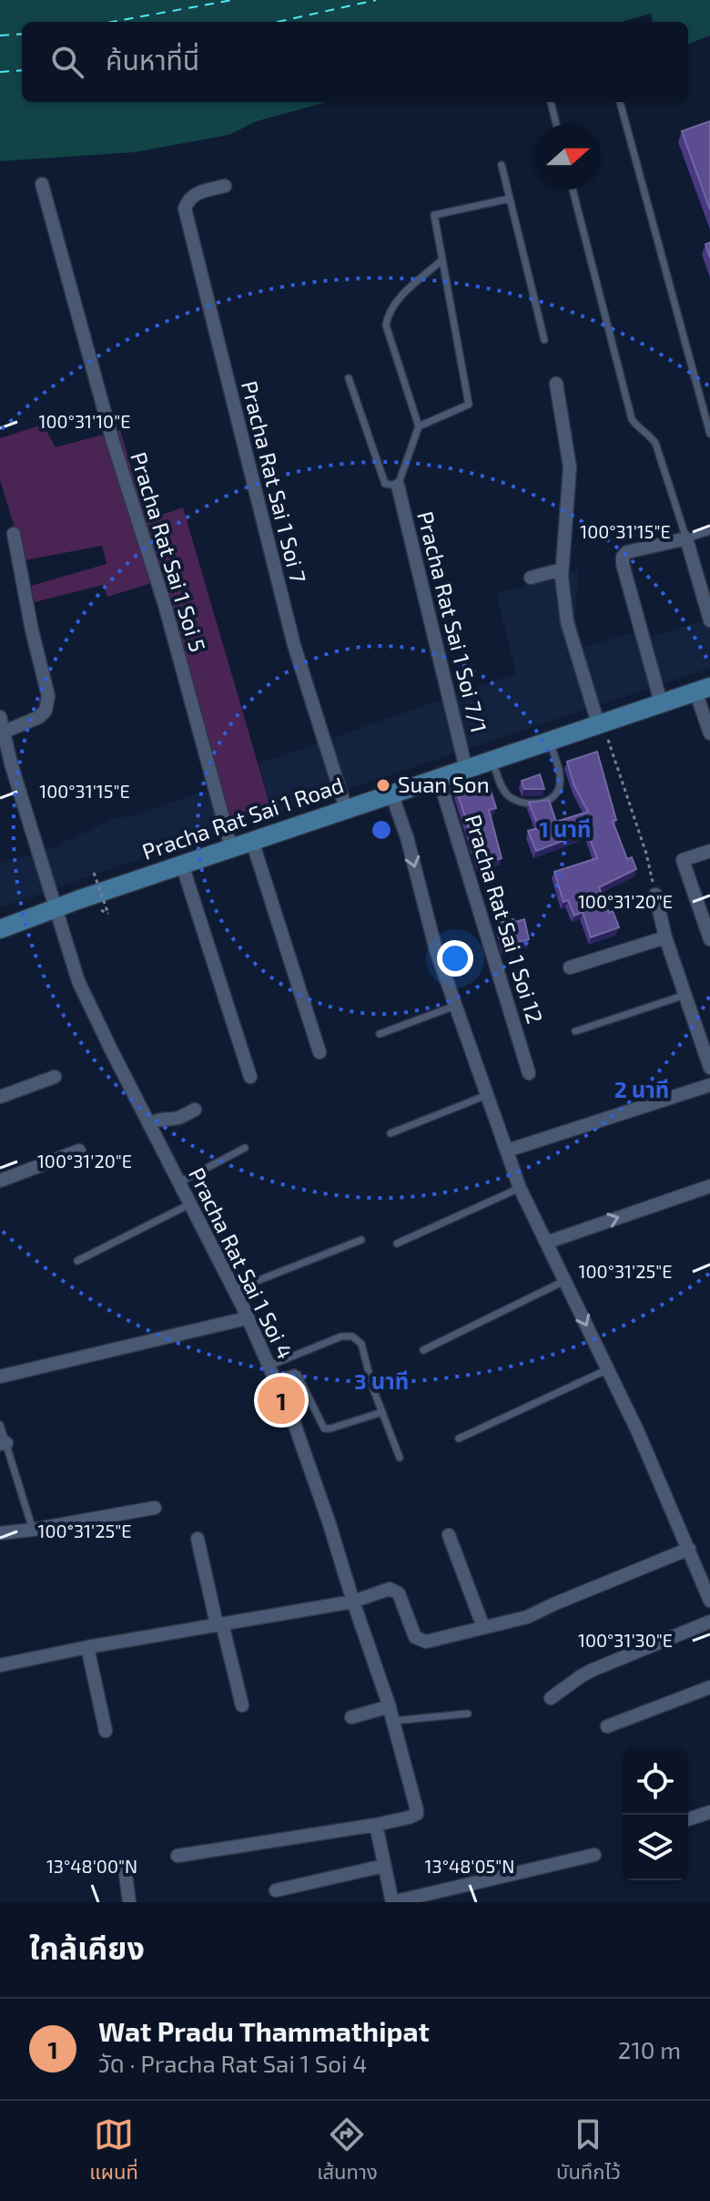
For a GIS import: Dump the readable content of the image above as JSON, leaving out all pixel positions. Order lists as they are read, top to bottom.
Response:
{
  "streets": {
    "main road": ["Pracha Rat Sai 1 Road"],
    "street": [
      "Pracha Rat Sai 1 Soi 7",
      "Pracha Rat Sai 1 Soi 5",
      "Pracha Rat Sai 1 Soi 7/1",
      "Pracha Rat Sai 1 Soi 12",
      "Pracha Rat Sai 1 Soi 4"
    ]
  },
  "crossings": [
    ["Pracha Rat Sai 1 Soi 7", "Pracha Rat Sai 1 Road"],
    ["Pracha Rat Sai 1 Soi 5", "Pracha Rat Sai 1 Road"],
    ["Pracha Rat Sai 1 Soi 7/1", "Pracha Rat Sai 1 Road"],
    ["Pracha Rat Sai 1 Road", "Pracha Rat Sai 1 Soi 12"],
    ["Pracha Rat Sai 1 Road", "Pracha Rat Sai 1 Soi 4"]
  ],
  "places": ["Suan Son"],
  "north": "right",
  "page": {
    "search": "ค้นหาที่นี่",
    "pins": "1",
    "heading": "ใกล้เคียง",
    "list": [
      {
        "mark": "1",
        "name": "Wat Pradu Thammathipat",
        "note": "วัด · Pracha Rat Sai 1 Soi 4",
        "value": "210 m"
      }
    ],
    "nav": ["แผนที่", "เส้นทาง", "บันทึกไว้"]
  },
  "coordinates": [
    "100°31'10\"E",
    "100°31'15\"E",
    "100°31'20\"E",
    "100°31'25\"E",
    "100°31'30\"E",
    "13°48'00\"N",
    "13°48'05\"N"
  ],
  "rings": ["1 นาที", "2 นาที", "3 นาที"]
}
